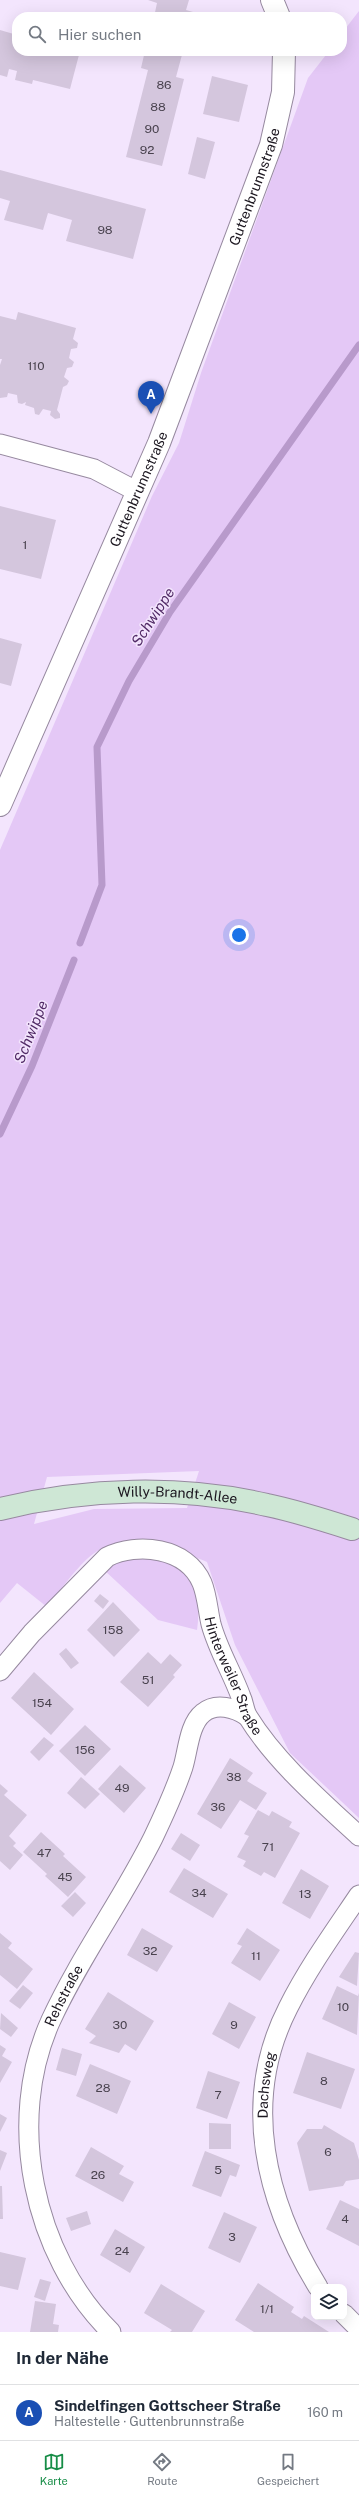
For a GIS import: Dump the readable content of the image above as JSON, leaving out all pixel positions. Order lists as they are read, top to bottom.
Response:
{
  "streets": {
    "main road": ["Willy-Brandt-Allee"],
    "street": [
      "Guttenbrunnstraße",
      "Hinterweiler Straße",
      "Rehstraße",
      "Dachsweg"
    ]
  },
  "crossings": [
    ["Hinterweiler Straße", "Rehstraße"]
  ],
  "water": ["Schwippe"],
  "house_numbers": [
    "86",
    "88",
    "90",
    "92",
    "98",
    "110",
    "1",
    "158",
    "51",
    "154",
    "156",
    "38",
    "49",
    "36",
    "71",
    "47",
    "45",
    "34",
    "13",
    "32",
    "11",
    "10",
    "30",
    "9",
    "8",
    "28",
    "7",
    "6",
    "5",
    "26",
    "4",
    "3",
    "24",
    "1/1"
  ],
  "page": {
    "search": "Hier suchen",
    "pins": "A",
    "heading": "In der Nähe",
    "list": [
      {
        "mark": "A",
        "name": "Sindelfingen Gottscheer Straße",
        "note": "Haltestelle · Guttenbrunnstraße",
        "value": "160 m"
      }
    ],
    "nav": ["Karte", "Route", "Gespeichert"]
  }
}
